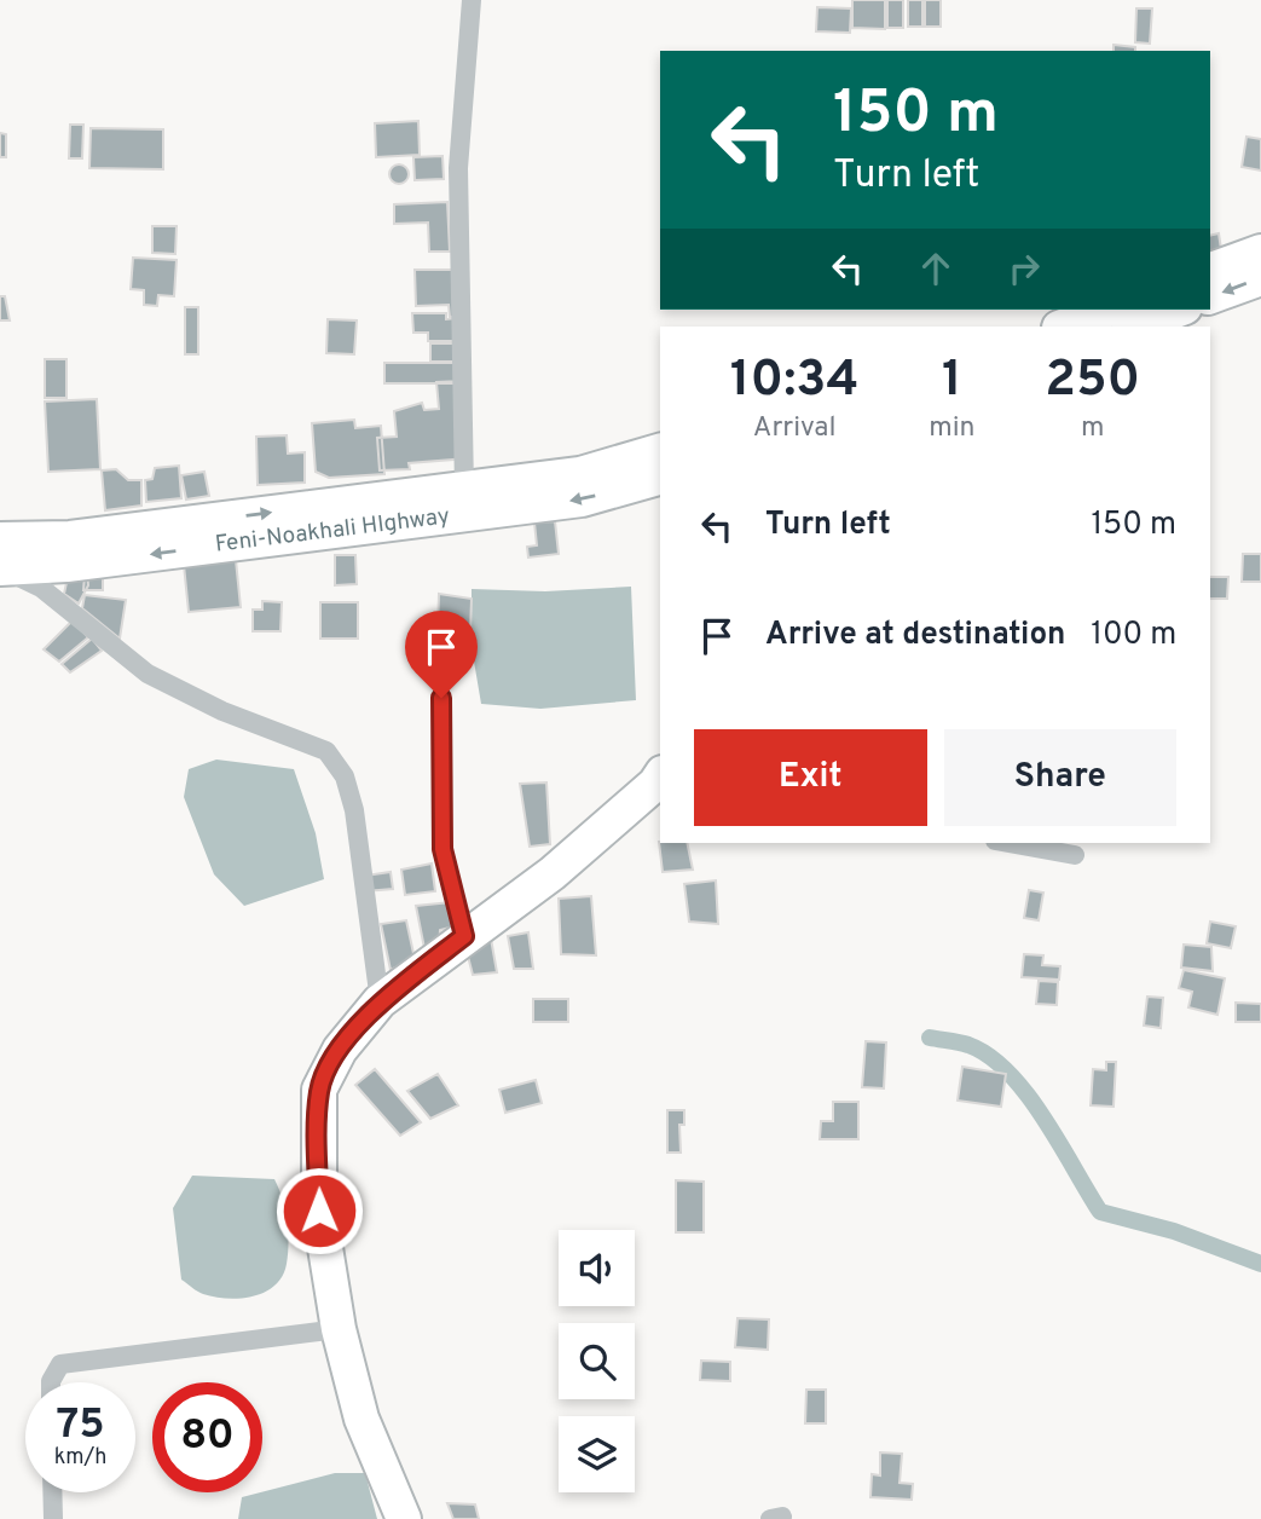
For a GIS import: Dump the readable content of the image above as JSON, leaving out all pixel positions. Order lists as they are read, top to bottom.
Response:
{
  "streets": {
    "highway": ["Feni-Noakhali HIghway"]
  },
  "page": {
    "turn": ["150 m", "Turn left"],
    "eta": [
      "10:34",
      "Arrival",
      "1",
      "min",
      "250",
      "m"
    ],
    "list": [
      {
        "name": "Turn left",
        "value": "150 m"
      },
      {
        "name": "Arrive at destination",
        "value": "100 m"
      }
    ],
    "buttons": ["Exit", "Share"],
    "speed": "75 km/h",
    "limit": "80"
  }
}
